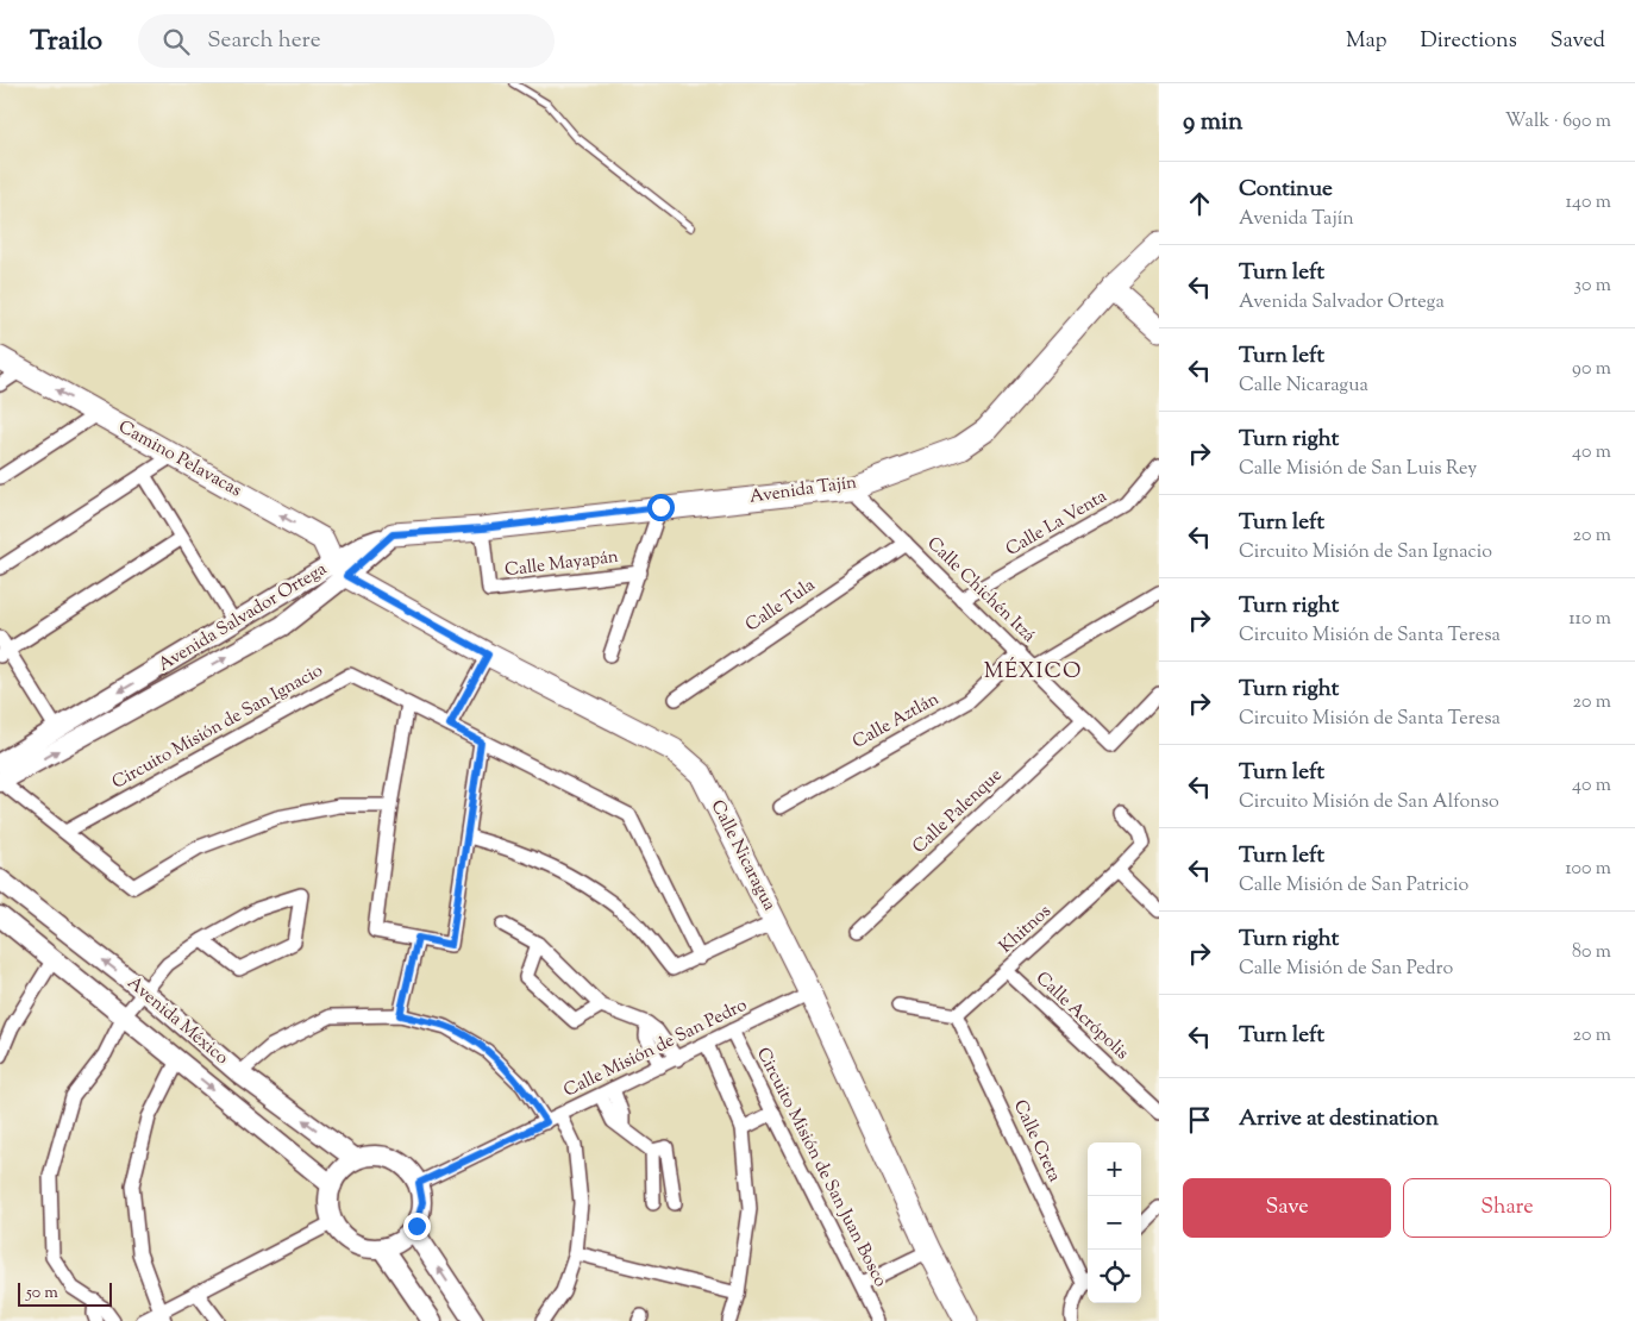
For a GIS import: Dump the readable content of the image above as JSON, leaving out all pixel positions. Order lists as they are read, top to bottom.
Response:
{
  "streets": {
    "main road": ["Camino Pelavacas", "Avenida Tajín", "Calle Nicaragua"],
    "street": [
      "Calle La Venta",
      "Calle Mayapán",
      "Calle Chichén Itzá",
      "Calle Tula",
      "Avenida Salvador Ortega",
      "Calle Aztlán",
      "Circuito Misión de San Ignacio",
      "Calle Palenque",
      "Khitnos",
      "Calle Acrópolis",
      "Avenida México",
      "Calle Misión de San Pedro",
      "Calle Creta",
      "Circuito Misión de San Juan Bosco"
    ]
  },
  "crossings": [
    ["Camino Pelavacas", "Avenida Salvador Ortega"],
    ["Camino Pelavacas", "Calle Nicaragua"],
    ["Avenida Tajín", "Calle Mayapán"],
    ["Avenida Tajín", "Calle Chichén Itzá"],
    ["Avenida Tajín", "Avenida Salvador Ortega"],
    ["Calle La Venta", "Calle Chichén Itzá"],
    ["Calle Chichén Itzá", "Calle Tula"],
    ["Calle Chichén Itzá", "Calle Aztlán"],
    ["Calle Chichén Itzá", "Calle Palenque"],
    ["Avenida Salvador Ortega", "Calle Nicaragua"],
    ["Calle Nicaragua", "Calle Misión de San Pedro"],
    ["Khitnos", "Calle Acrópolis"],
    ["Khitnos", "Calle Creta"],
    ["Avenida México", "Calle Misión de San Pedro"],
    ["Calle Misión de San Pedro", "Circuito Misión de San Juan Bosco"]
  ],
  "one_way": ["Camino Pelavacas"],
  "districts": ["MÉXICO"],
  "scale_bar": "50 m",
  "page": {
    "header": "Trailo",
    "search": "Search here",
    "nav": ["Map", "Directions", "Saved"],
    "heading": ["9 min", "Walk · 690 m"],
    "list": [
      ["Continue", "Avenida Tajín", "140 m"],
      ["Turn left", "Avenida Salvador Ortega", "30 m"],
      ["Turn left", "Calle Nicaragua", "90 m"],
      ["Turn right", "Calle Misión de San Luis Rey", "40 m"],
      ["Turn left", "Circuito Misión de San Ignacio", "20 m"],
      ["Turn right", "Circuito Misión de Santa Teresa", "110 m"],
      ["Turn right", "Circuito Misión de Santa Teresa", "20 m"],
      ["Turn left", "Circuito Misión de San Alfonso", "40 m"],
      ["Turn left", "Calle Misión de San Patricio", "100 m"],
      ["Turn right", "Calle Misión de San Pedro", "80 m"],
      ["Turn left", "20 m"],
      "Arrive at destination"
    ],
    "map_buttons": ["+", "−"],
    "buttons": ["Save", "Share"],
    "scale": "50 m"
  }
}
